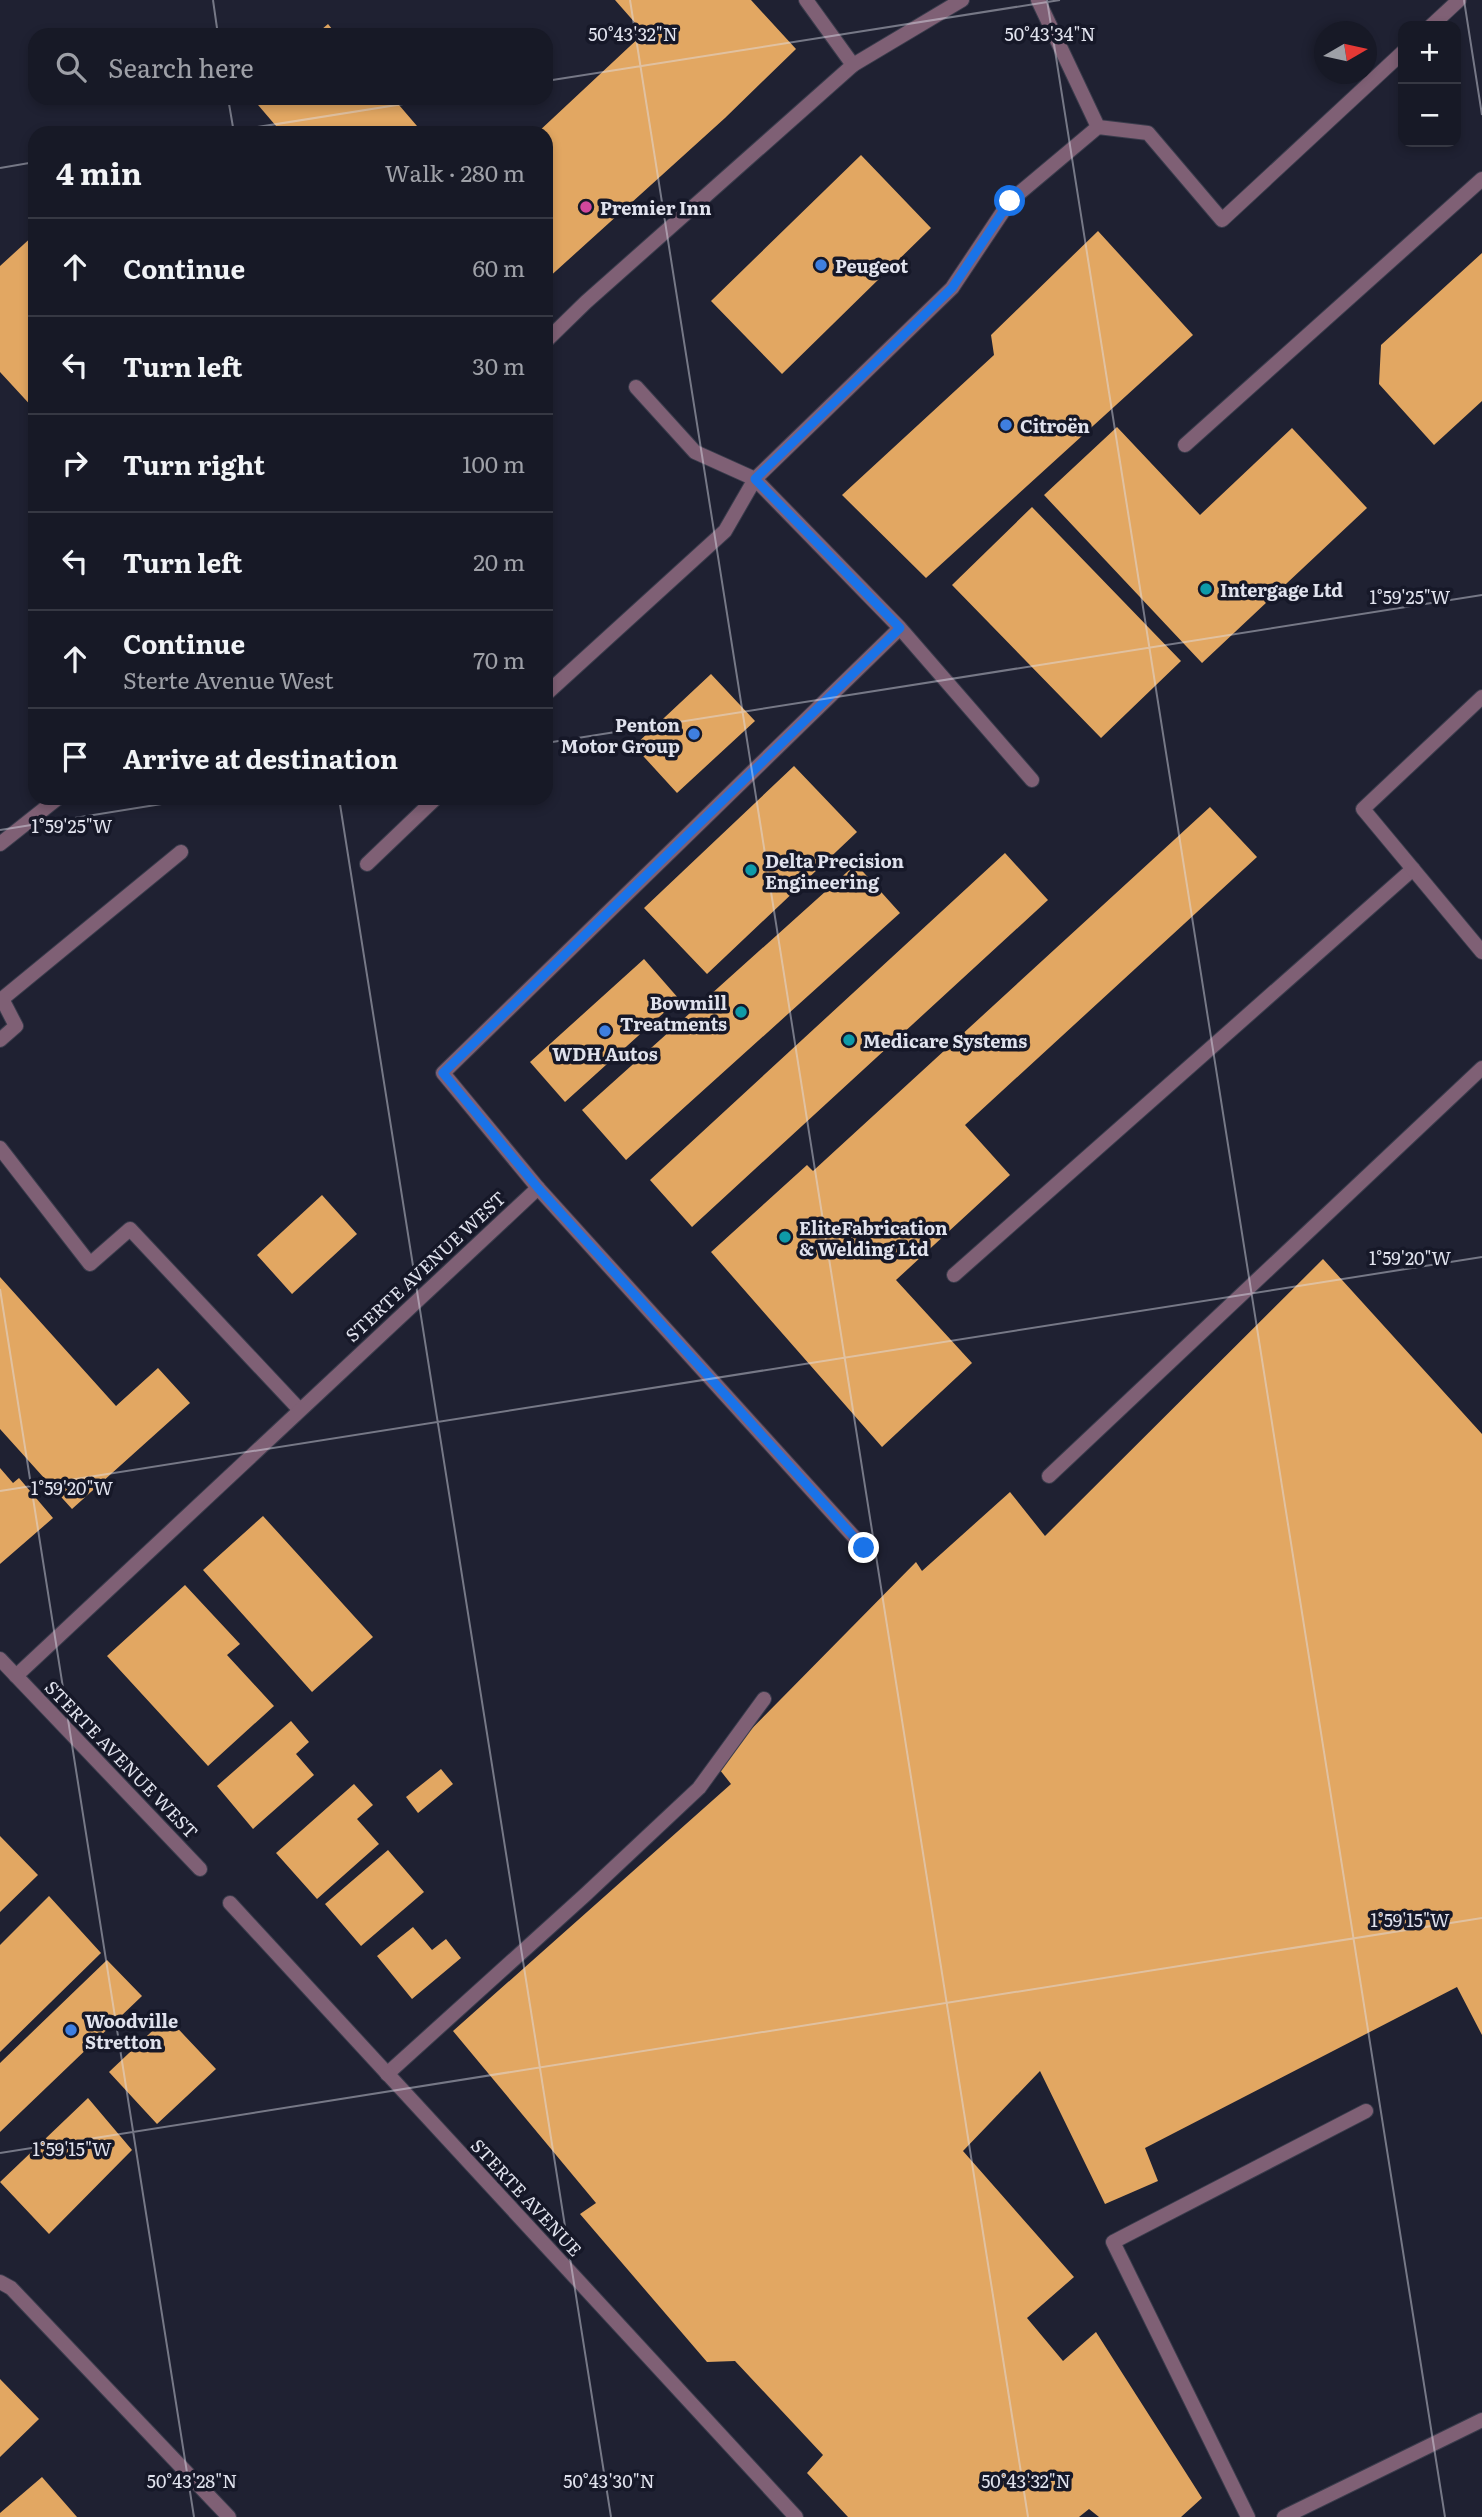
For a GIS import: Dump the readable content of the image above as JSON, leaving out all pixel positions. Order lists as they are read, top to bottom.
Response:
{
  "streets": {
    "street": ["STERTE AVENUE WEST", "STERTE AVENUE"]
  },
  "places": [
    "Premier Inn",
    "Peugeot",
    "Citroën",
    "Intergage Ltd",
    "Penton Motor Group",
    "Delta Precision Engineering",
    "Bowmill Treatments",
    "WDH Autos",
    "Medicare Systems",
    "EliteFabrication & Welding Ltd",
    "Woodville Stretton"
  ],
  "north": "right",
  "page": {
    "map_buttons": ["+", "−"],
    "search": "Search here",
    "heading": ["4 min", "Walk · 280 m"],
    "list": [
      ["Continue", "60 m"],
      ["Turn left", "30 m"],
      ["Turn right", "100 m"],
      ["Turn left", "20 m"],
      ["Continue", "Sterte Avenue West", "70 m"],
      "Arrive at destination"
    ]
  },
  "coordinates": [
    "50°43'32\"N",
    "50°43'34\"N",
    "1°59'25\"W",
    "1°59'20\"W",
    "1°59'15\"W",
    "50°43'28\"N",
    "50°43'30\"N"
  ]
}
